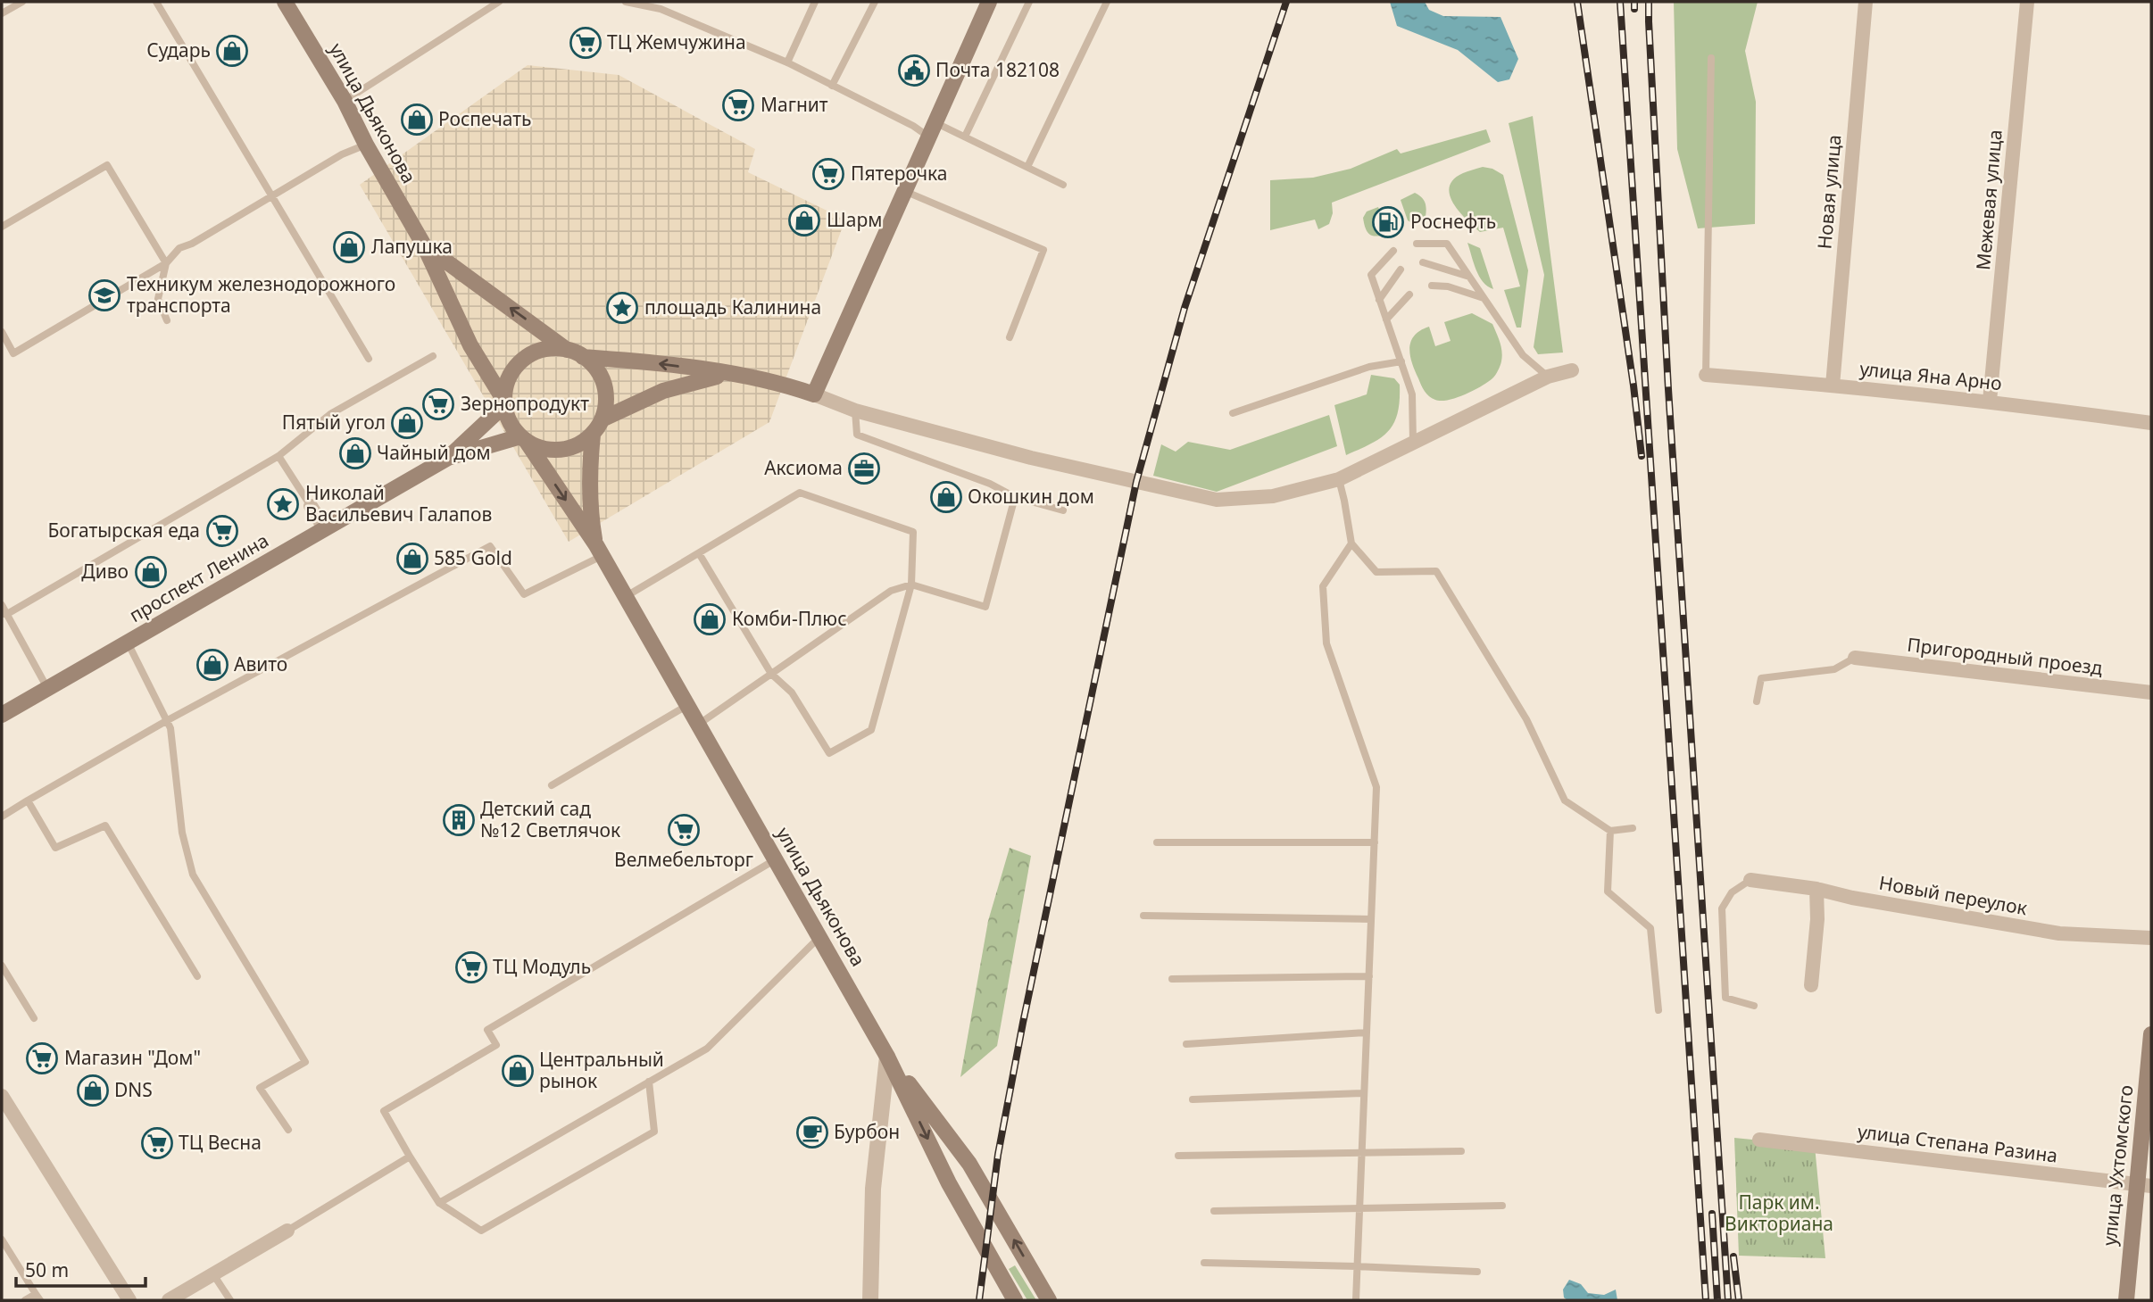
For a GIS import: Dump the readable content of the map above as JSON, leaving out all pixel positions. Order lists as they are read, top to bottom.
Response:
{
  "streets": {
    "main road": ["улица Дьяконова", "проспект Ленина", "улица Ухтомского"],
    "street": [
      "Новая улица",
      "Межевая улица",
      "улица Яна Арно",
      "Пригородный проезд",
      "Новый переулок",
      "улица Степана Разина"
    ]
  },
  "crossings": [
    ["улица Дьяконова", "проспект Ленина"],
    ["Новая улица", "улица Яна Арно"],
    ["Межевая улица", "улица Яна Арно"],
    ["улица Степана Разина", "улица Ухтомского"]
  ],
  "parks": ["Парк им. Викториана"],
  "places": {
    "supermarket": [
      "ТЦ Жемчужина",
      "Магнит",
      "Пятерочка",
      "Зернопродукт",
      "Богатырская еда",
      "Велмебельторг",
      "ТЦ Модуль",
      "Магазин \"Дом\"",
      "ТЦ Весна"
    ],
    "shop": [
      "Сударь",
      "Роспечать",
      "Шарм",
      "Лапушка",
      "Пятый угол",
      "Чайный дом",
      "Окошкин дом",
      "585 Gold",
      "Диво",
      "Комби-Плюс",
      "Авито",
      "Центральный рынок",
      "DNS"
    ],
    "public building": ["Почта 182108"],
    "fuel station": ["Роснефть"],
    "school or university": ["Техникум железнодорожного транспорта"],
    "place": ["площадь Калинина", "Николай Васильевич Галапов"],
    "office": ["Аксиома"],
    "building": ["Детский сад №12 Светлячок"],
    "cafe": ["Бурбон"]
  },
  "scale_bar": "50 m"
}
